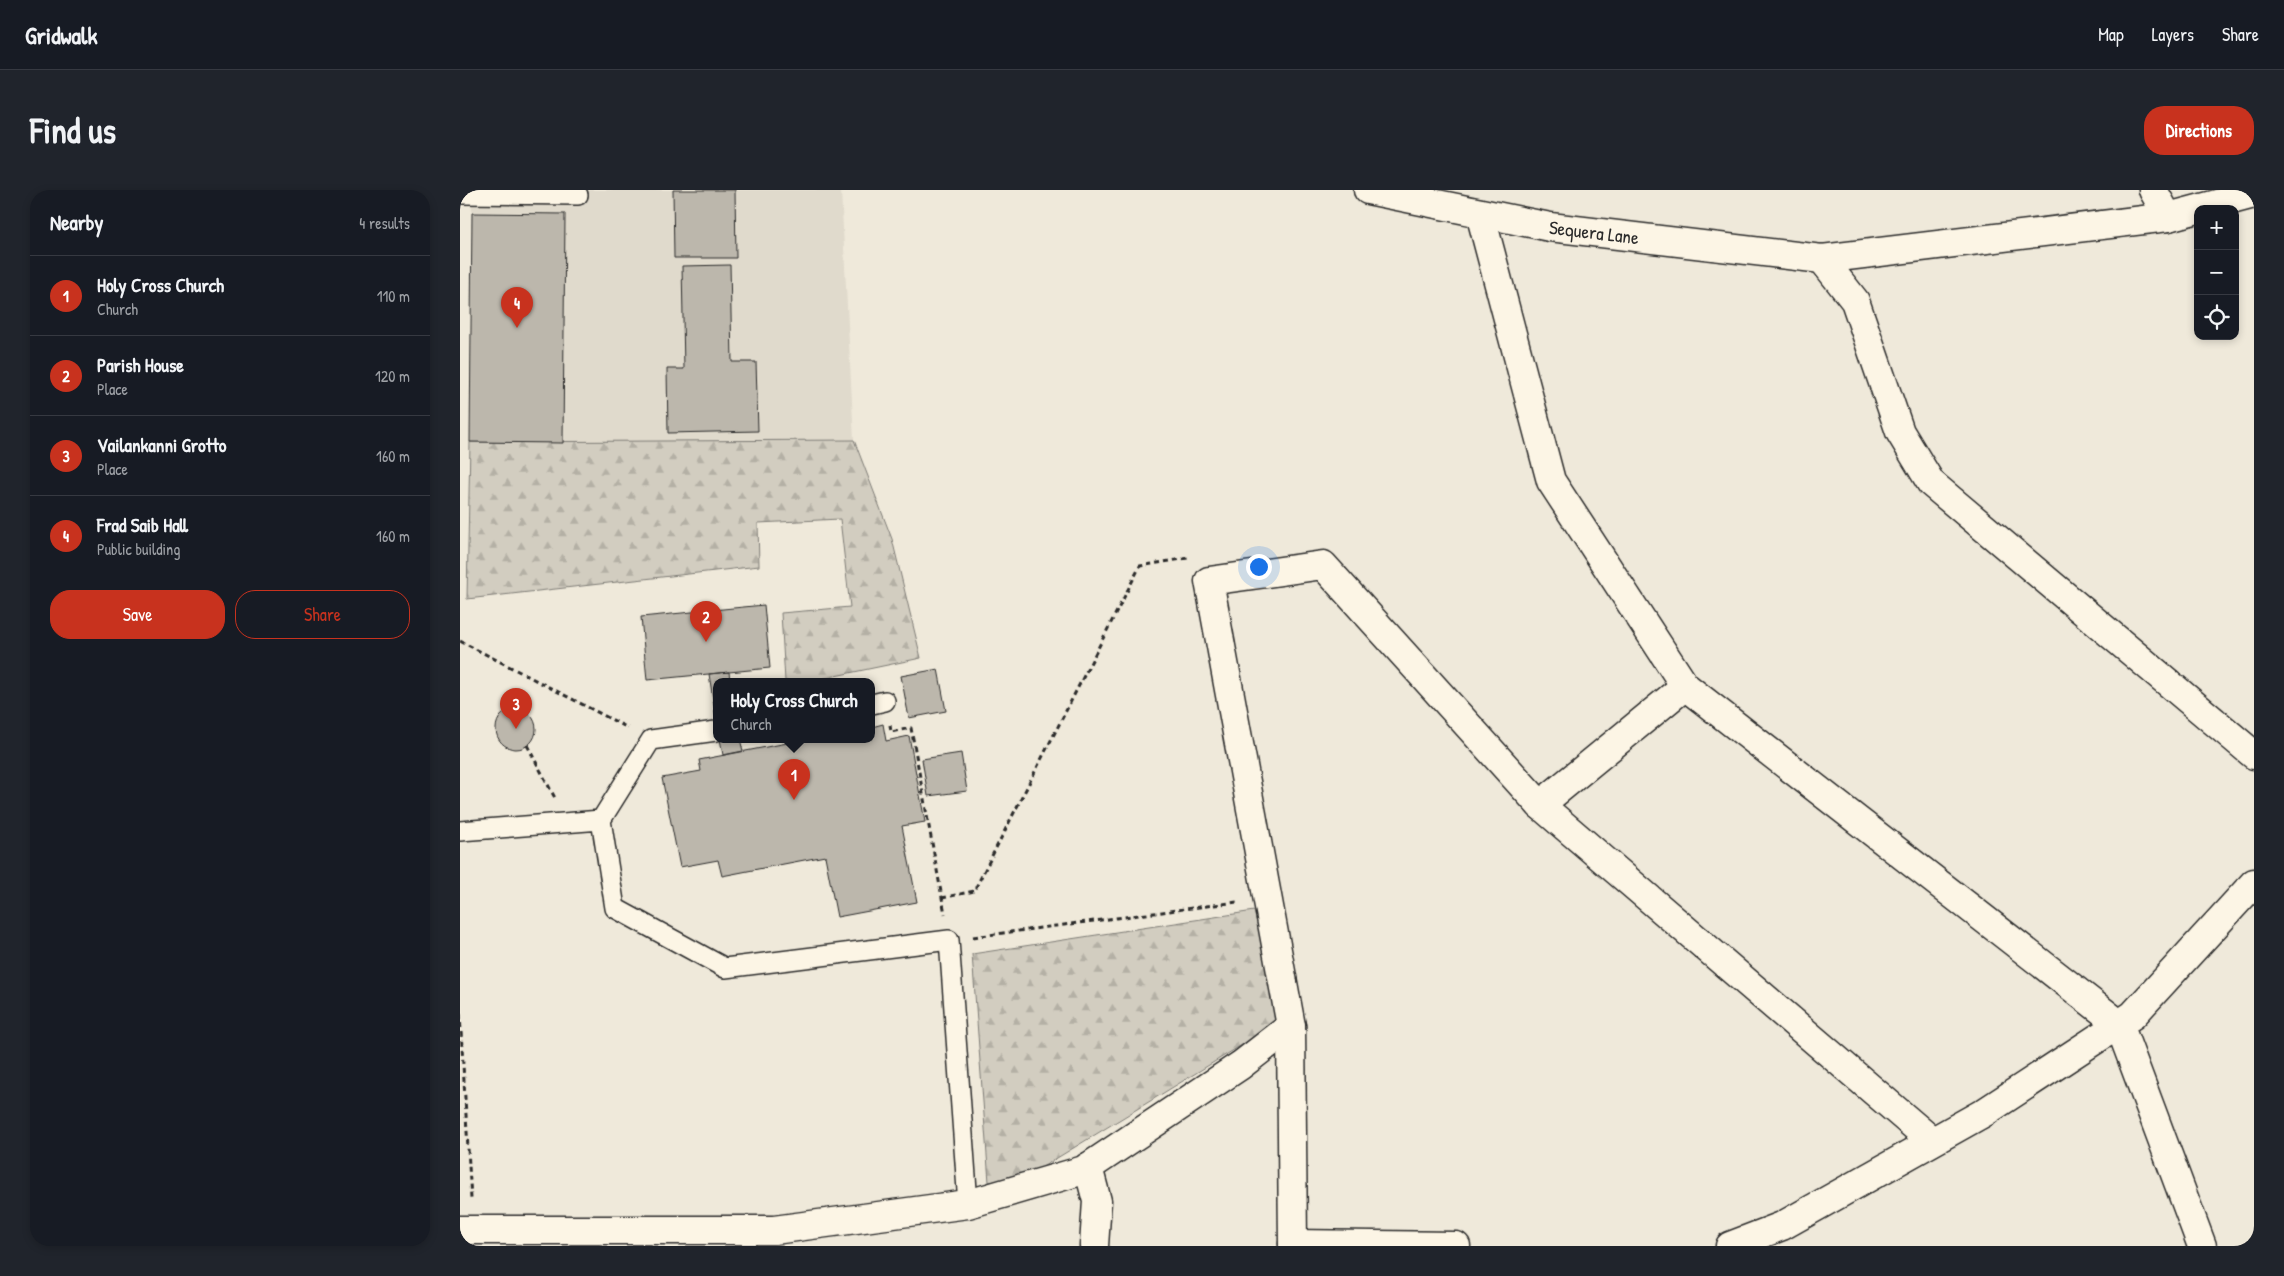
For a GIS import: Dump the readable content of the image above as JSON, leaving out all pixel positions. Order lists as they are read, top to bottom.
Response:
{
  "streets": {
    "street": ["Sequera Lane"]
  },
  "page": {
    "header": "Gridwalk",
    "nav": ["Map", "Layers", "Share"],
    "buttons": [
      "Directions",
      ["Save", "Share"]
    ],
    "title": "Find us",
    "heading": ["Nearby", "4 results"],
    "map_buttons": ["+", "−"],
    "list": [
      {
        "mark": "1",
        "name": "Holy Cross Church",
        "note": "Church",
        "value": "110 m"
      },
      {
        "mark": "2",
        "name": "Parish House",
        "note": "Place",
        "value": "120 m"
      },
      {
        "mark": "3",
        "name": "Vailankanni Grotto",
        "note": "Place",
        "value": "160 m"
      },
      {
        "mark": "4",
        "name": "Frad Saib Hall",
        "note": "Public building",
        "value": "160 m"
      }
    ],
    "pins": [
      "4",
      "2",
      "3",
      "1"
    ],
    "popup": ["Holy Cross Church", "Church"]
  }
}
